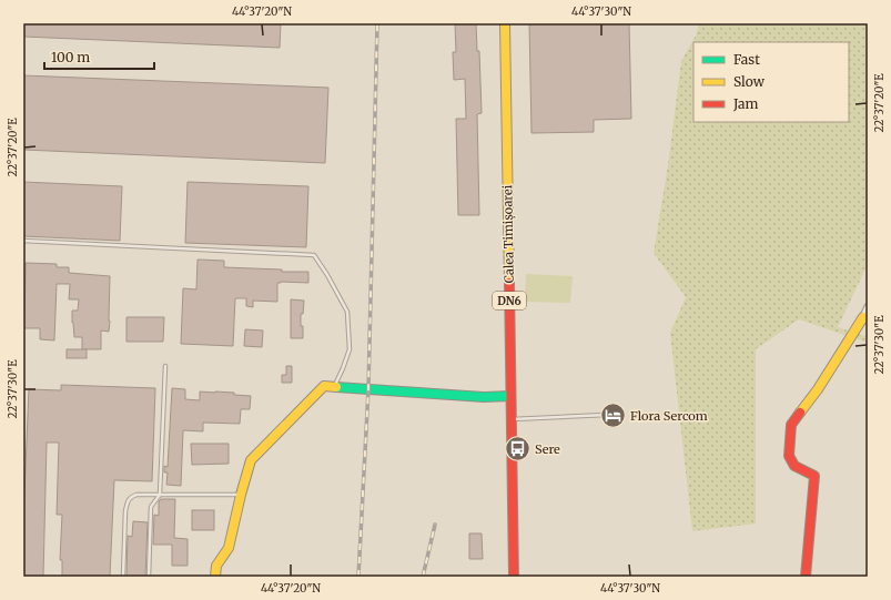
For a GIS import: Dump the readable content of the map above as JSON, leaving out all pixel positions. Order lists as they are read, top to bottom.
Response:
{
  "streets": {
    "street": ["Calea Timișoarei", "DN6"]
  },
  "places": {
    "hotel": ["Flora Sercom"],
    "bus stop": ["Sere"]
  },
  "legend": ["Fast", "Slow", "Jam"],
  "scale_bar": "100 m",
  "coordinates": [
    "44°37'20\"N",
    "44°37'30\"N",
    "22°37'20\"E",
    "22°37'30\"E"
  ]
}
